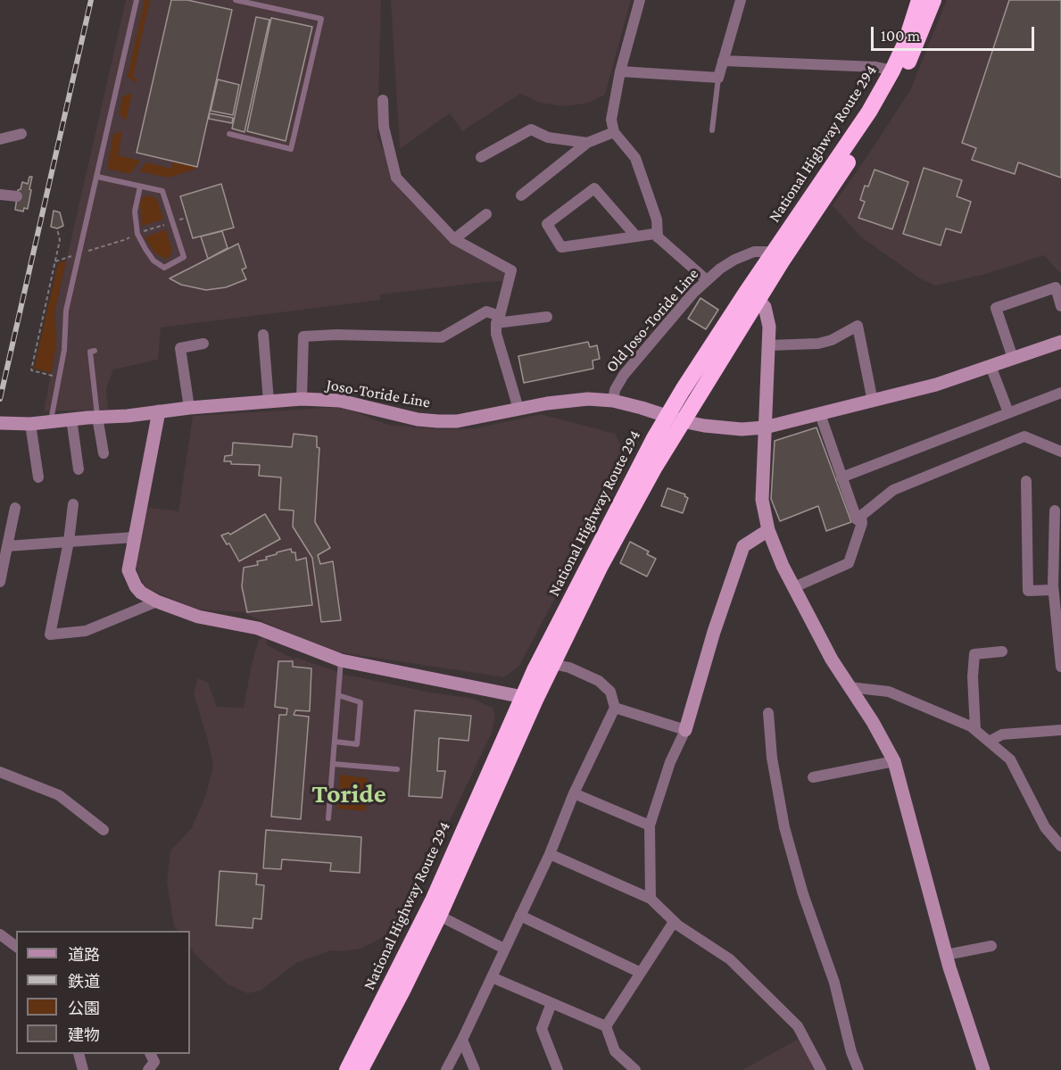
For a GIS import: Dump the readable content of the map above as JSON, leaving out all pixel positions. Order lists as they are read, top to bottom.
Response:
{
  "streets": {
    "highway": ["National Highway Route 294"],
    "street": ["Old Joso-Toride Line", "Joso-Toride Line"]
  },
  "crossings": [
    ["National Highway Route 294", "Old Joso-Toride Line"],
    ["National Highway Route 294", "Joso-Toride Line"],
    ["Old Joso-Toride Line", "Joso-Toride Line"]
  ],
  "districts": ["Toride"],
  "legend": [
    "道路",
    "鉄道",
    "公園",
    "建物"
  ],
  "scale_bar": "100 m"
}
